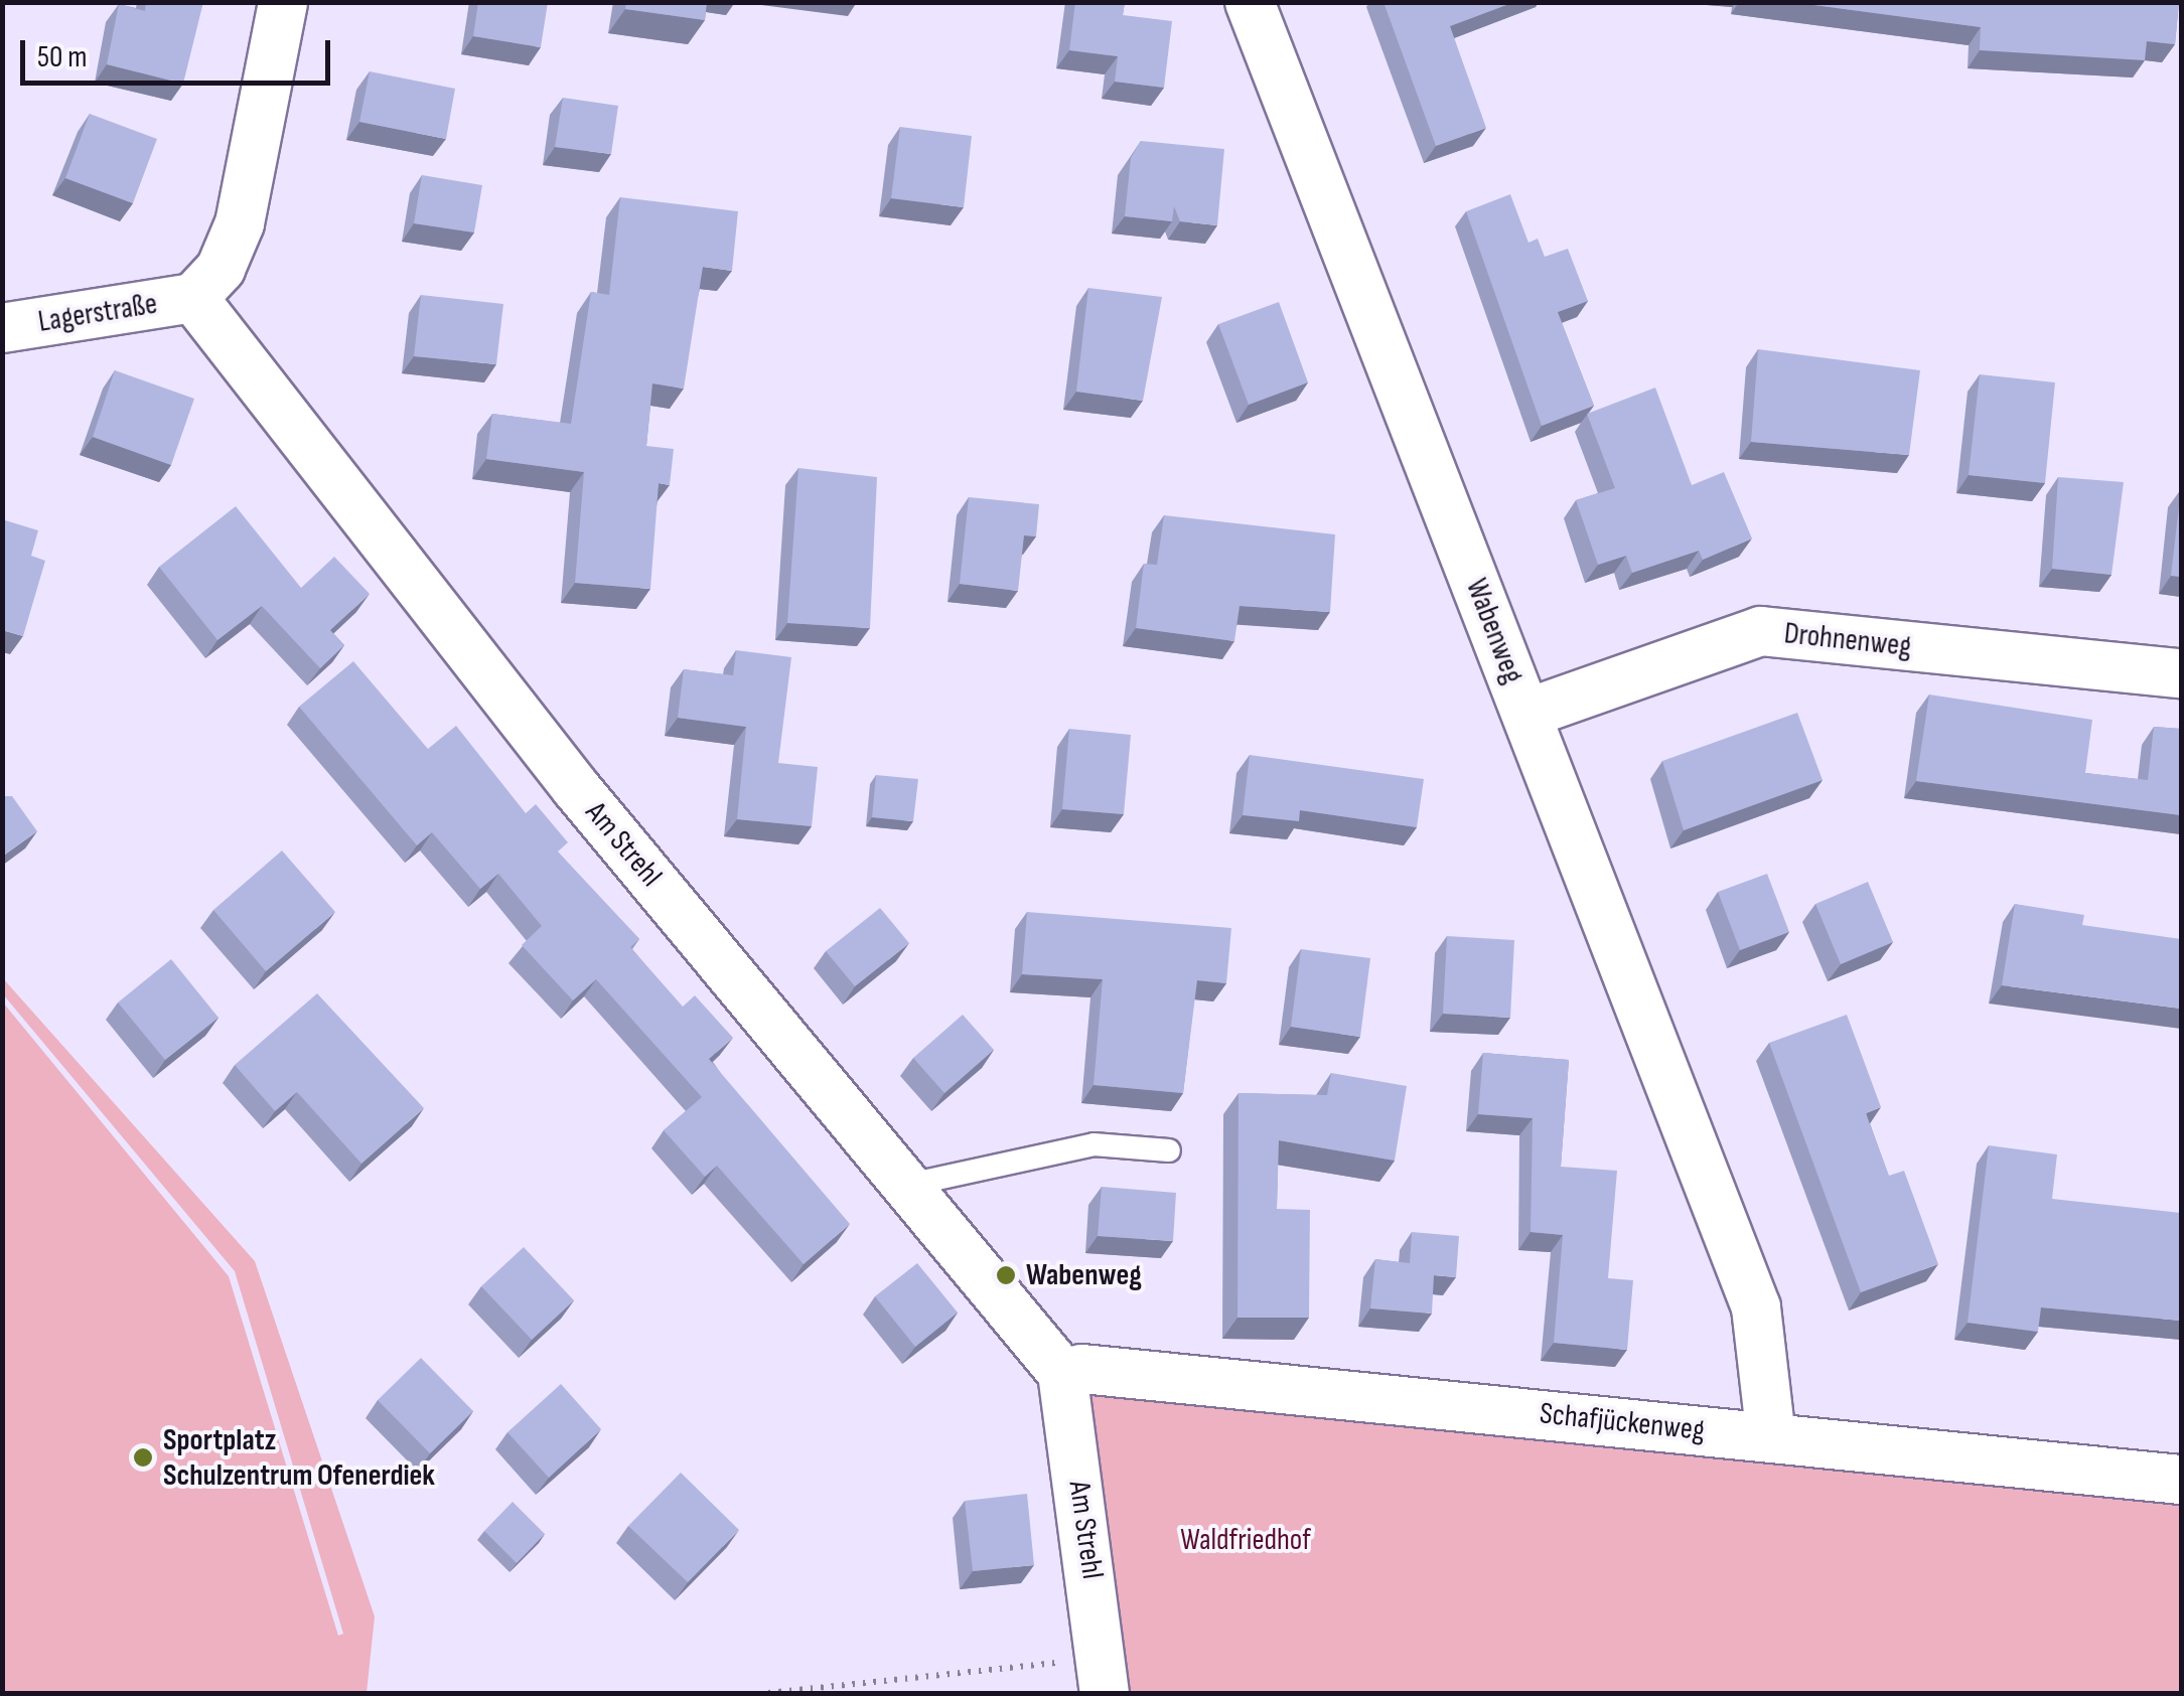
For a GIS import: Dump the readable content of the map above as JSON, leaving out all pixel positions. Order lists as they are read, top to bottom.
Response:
{
  "streets": {
    "street": [
      "Lagerstraße",
      "Wabenweg",
      "Drohnenweg",
      "Am Strehl",
      "Schafjückenweg"
    ]
  },
  "crossings": [
    ["Lagerstraße", "Am Strehl"],
    ["Wabenweg", "Drohnenweg"],
    ["Wabenweg", "Schafjückenweg"],
    ["Am Strehl", "Schafjückenweg"]
  ],
  "parks": ["Waldfriedhof"],
  "places": ["Wabenweg", "Sportplatz Schulzentrum Ofenerdiek"],
  "scale_bar": "50 m"
}
